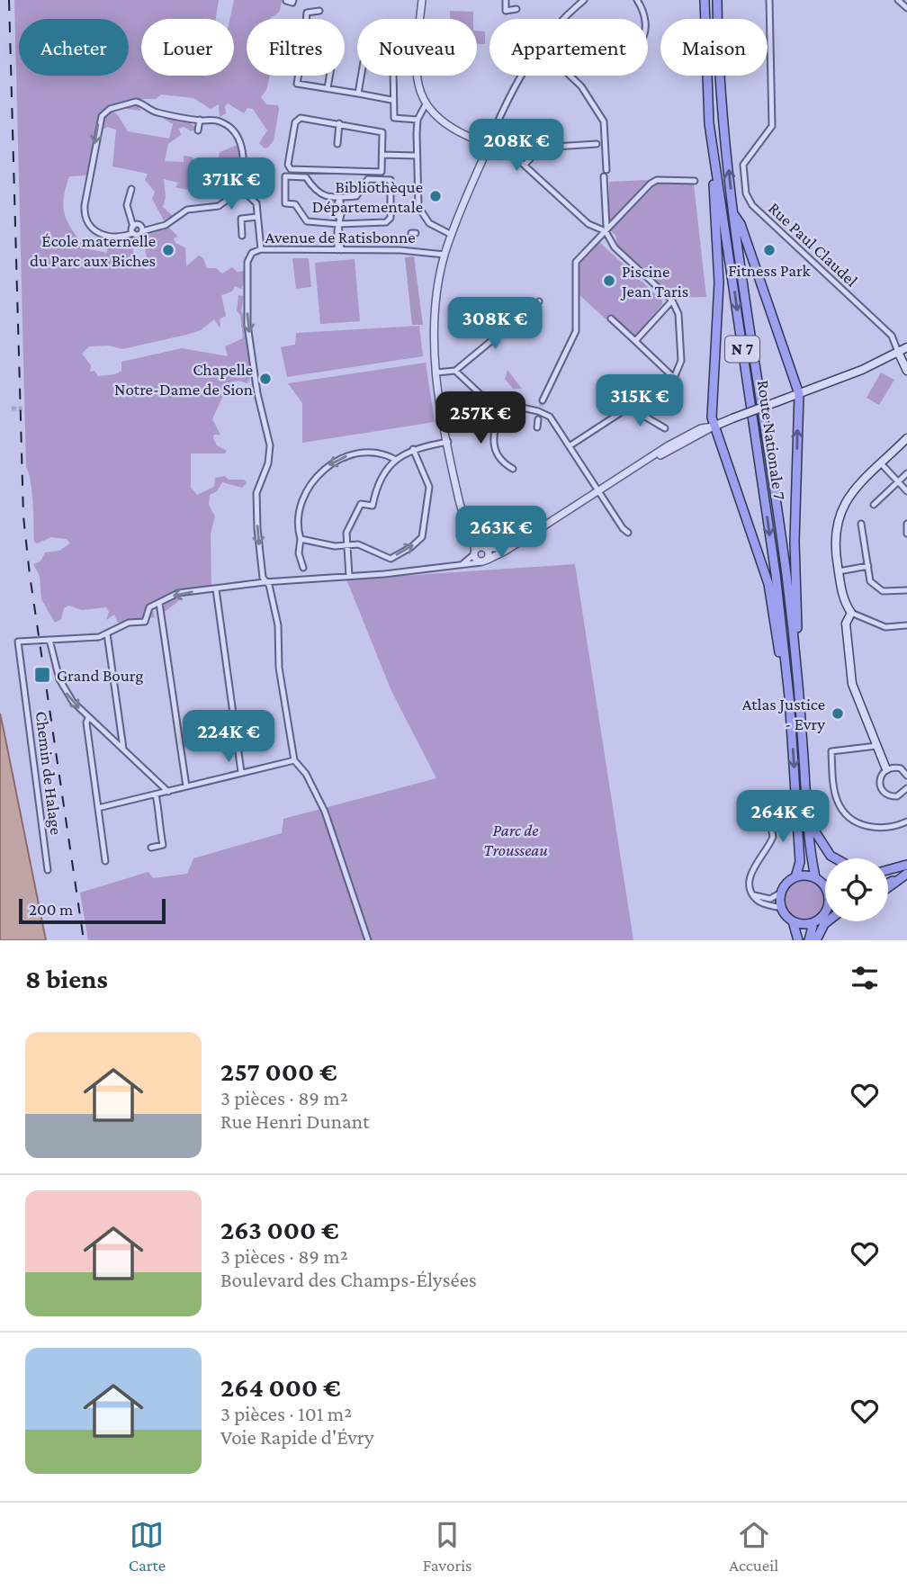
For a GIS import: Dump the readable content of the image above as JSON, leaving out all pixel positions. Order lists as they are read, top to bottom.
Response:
{
  "streets": {
    "main road": ["N 7", "Route Nationale 7"],
    "street": ["Avenue de Ratisbonne", "Rue Paul Claudel", "Chemin de Halage"]
  },
  "crossings": [
    ["N 7", "Route Nationale 7"]
  ],
  "one_way": ["Avenue de Ratisbonne"],
  "parks": ["Parc de Trousseau"],
  "places": {
    "other": [
      "Bibliothèque Départementale",
      "École maternelle du Parc aux Biches",
      "Fitness Park",
      "Piscine Jean Taris",
      "Chapelle Notre-Dame de Sion",
      "Atlas Justice - Evry"
    ],
    "transit": ["Grand Bourg"]
  },
  "scale_bar": "200 m",
  "page": {
    "chip": [
      "Acheter",
      "Louer",
      "Filtres",
      "Nouveau",
      "Appartement",
      "Maison"
    ],
    "price": [
      "208K €",
      "371K €",
      "308K €",
      "315K €",
      "257K €",
      "263K €",
      "224K €",
      "264K €"
    ],
    "scale": "200 m",
    "heading": "8 biens",
    "list": [
      {
        "name": "257 000 €",
        "note": "3 pièces · 89 m² · Rue Henri Dunant"
      },
      {
        "name": "263 000 €",
        "note": "3 pièces · 89 m² · Boulevard des Champs-Élysées"
      },
      {
        "name": "264 000 €",
        "note": "3 pièces · 101 m² · Voie Rapide d'Évry"
      }
    ],
    "tabs": ["Carte", "Favoris", "Accueil"]
  }
}
